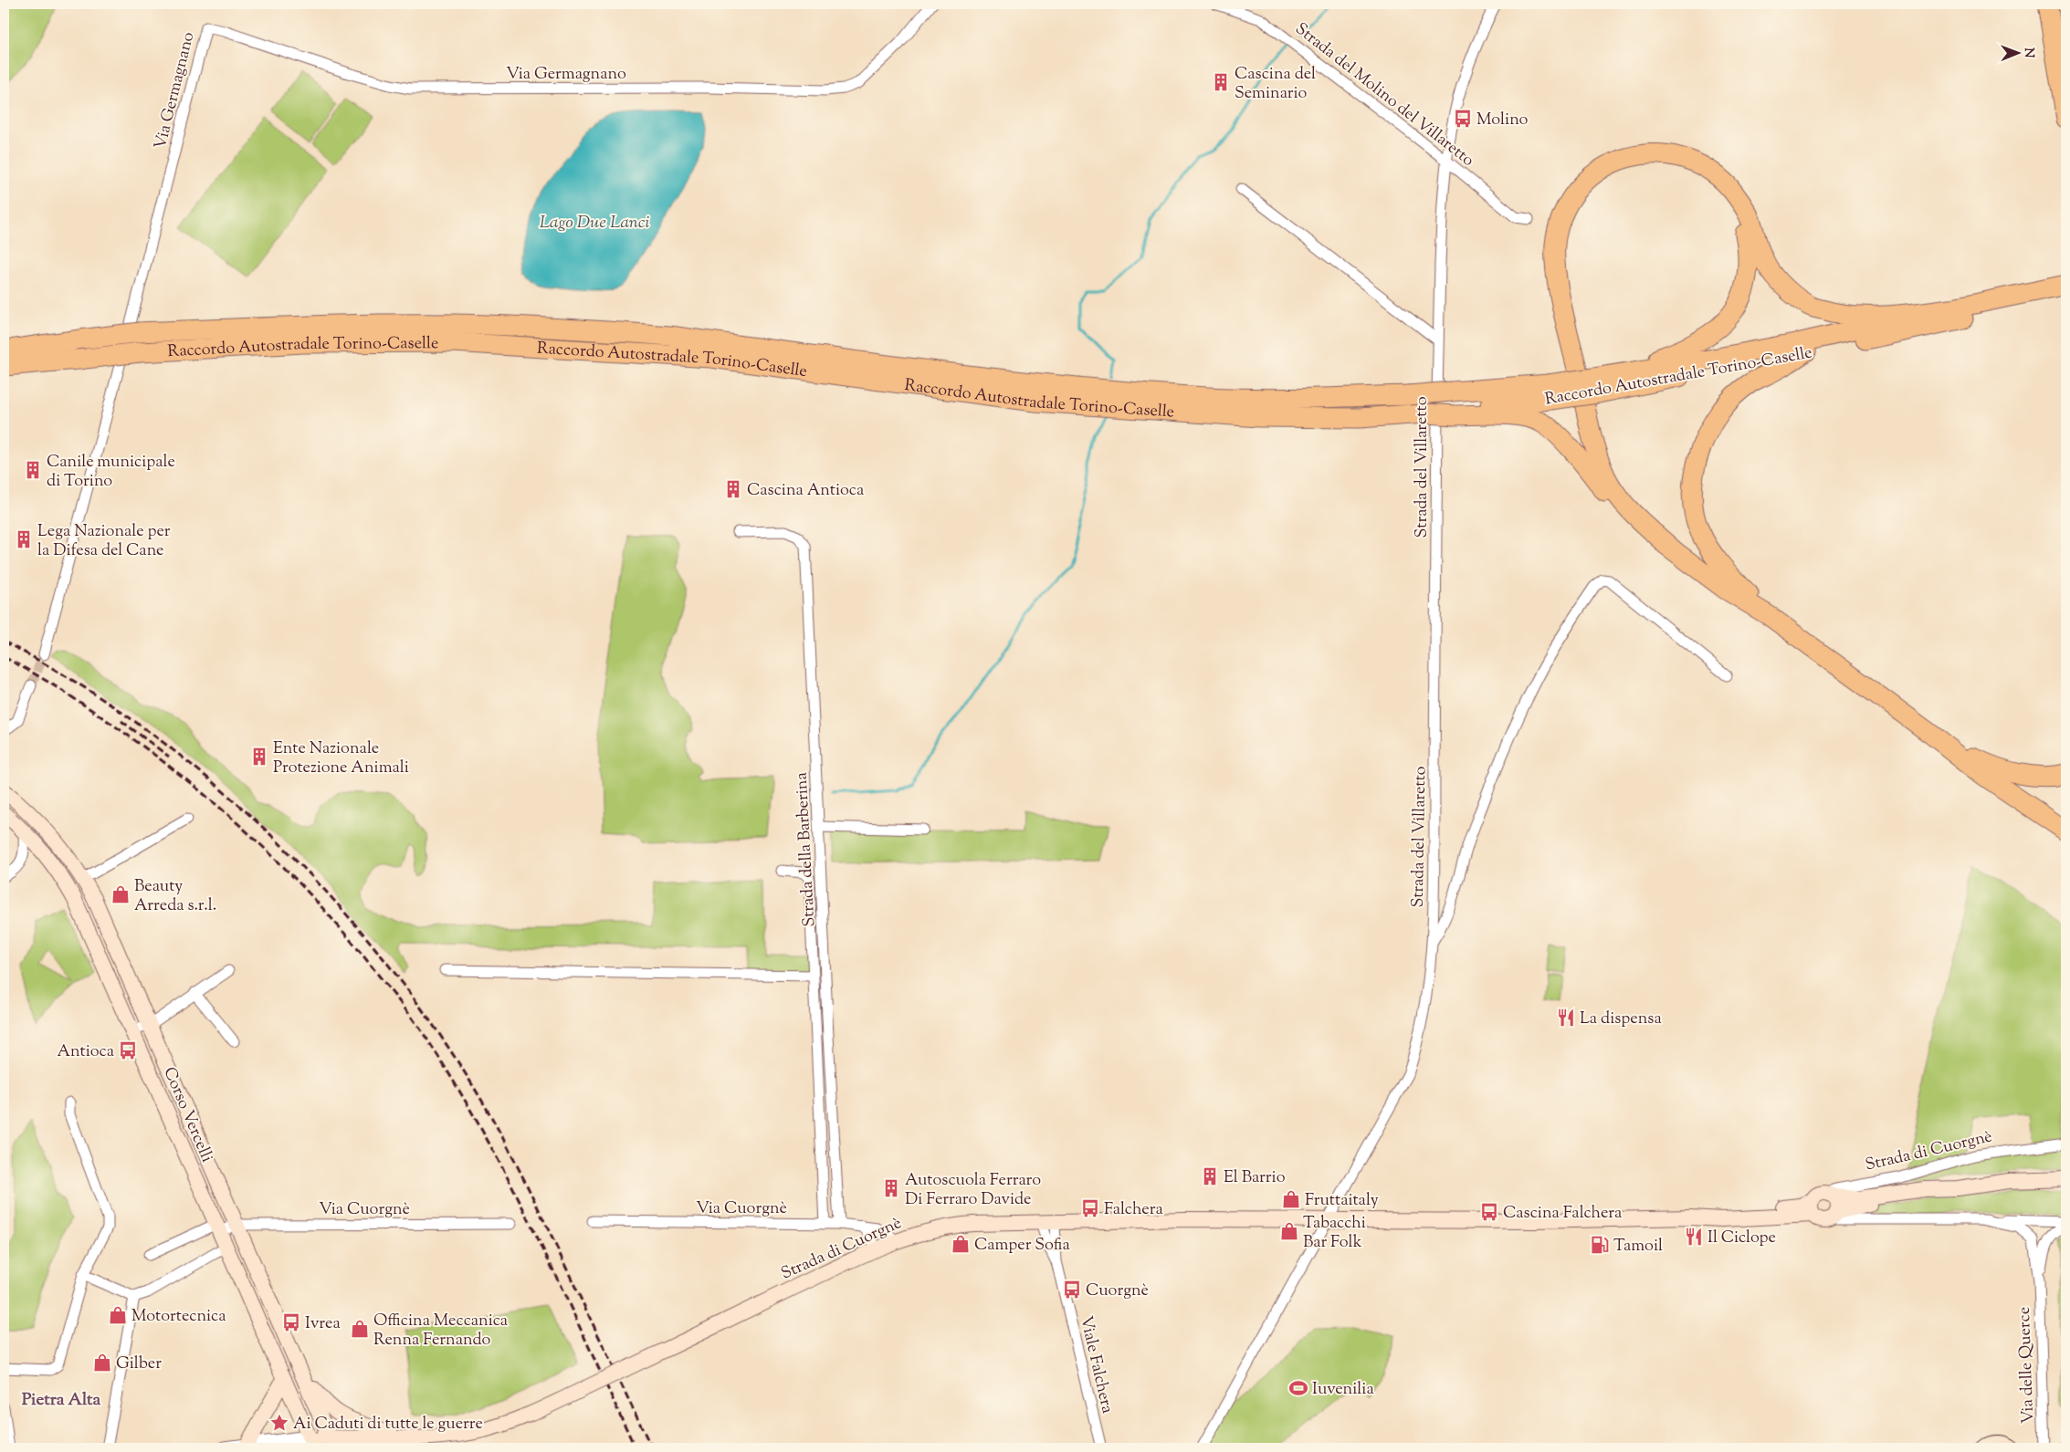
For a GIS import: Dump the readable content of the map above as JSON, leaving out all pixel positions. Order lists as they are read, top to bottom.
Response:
{
  "streets": {
    "highway": ["Raccordo Autostradale Torino-Caselle"],
    "main road": ["Corso Vercelli", "Strada di Cuorgnè"],
    "street": [
      "Via Germagnano",
      "Strada del Molino del Villaretto",
      "Strada del Villaretto",
      "Strada della Barberina",
      "Via Cuorgnè",
      "Viale Falchera",
      "Via delle Querce"
    ]
  },
  "crossings": [
    ["Strada del Molino del Villaretto", "Strada del Villaretto"],
    ["Strada del Villaretto", "Strada di Cuorgnè"],
    ["Strada della Barberina", "Via Cuorgnè"],
    ["Corso Vercelli", "Strada di Cuorgnè"],
    ["Corso Vercelli", "Via Cuorgnè"],
    ["Strada di Cuorgnè", "Via Cuorgnè"],
    ["Strada di Cuorgnè", "Viale Falchera"]
  ],
  "districts": ["Pietra Alta"],
  "water": ["Lago Due Lanci"],
  "places": {
    "building": [
      "Cascina del Seminario",
      "Canile municipale di Torino",
      "Cascina Antioca",
      "Lega Nazionale per la Difesa del Cane",
      "Ente Nazionale Protezione Animali",
      "El Barrio",
      "Autoscuola Ferraro Di Ferraro Davide"
    ],
    "bus stop": [
      "Molino",
      "Antioca",
      "Falchera",
      "Cascina Falchera",
      "Cuorgnè",
      "Ivrea"
    ],
    "shop": [
      "Beauty Arreda s.r.l.",
      "Fruttaitaly",
      "Tabacchi Bar Folk",
      "Camper Sofia",
      "Motortecnica",
      "Officina Meccanica Renna Fernando",
      "Gilber"
    ],
    "restaurant": ["La dispensa", "Il Ciclope"],
    "fuel station": ["Tamoil"],
    "sports": ["Iuvenilia"],
    "place": ["Ai Caduti di tutte le guerre"]
  },
  "north": "right"
}
